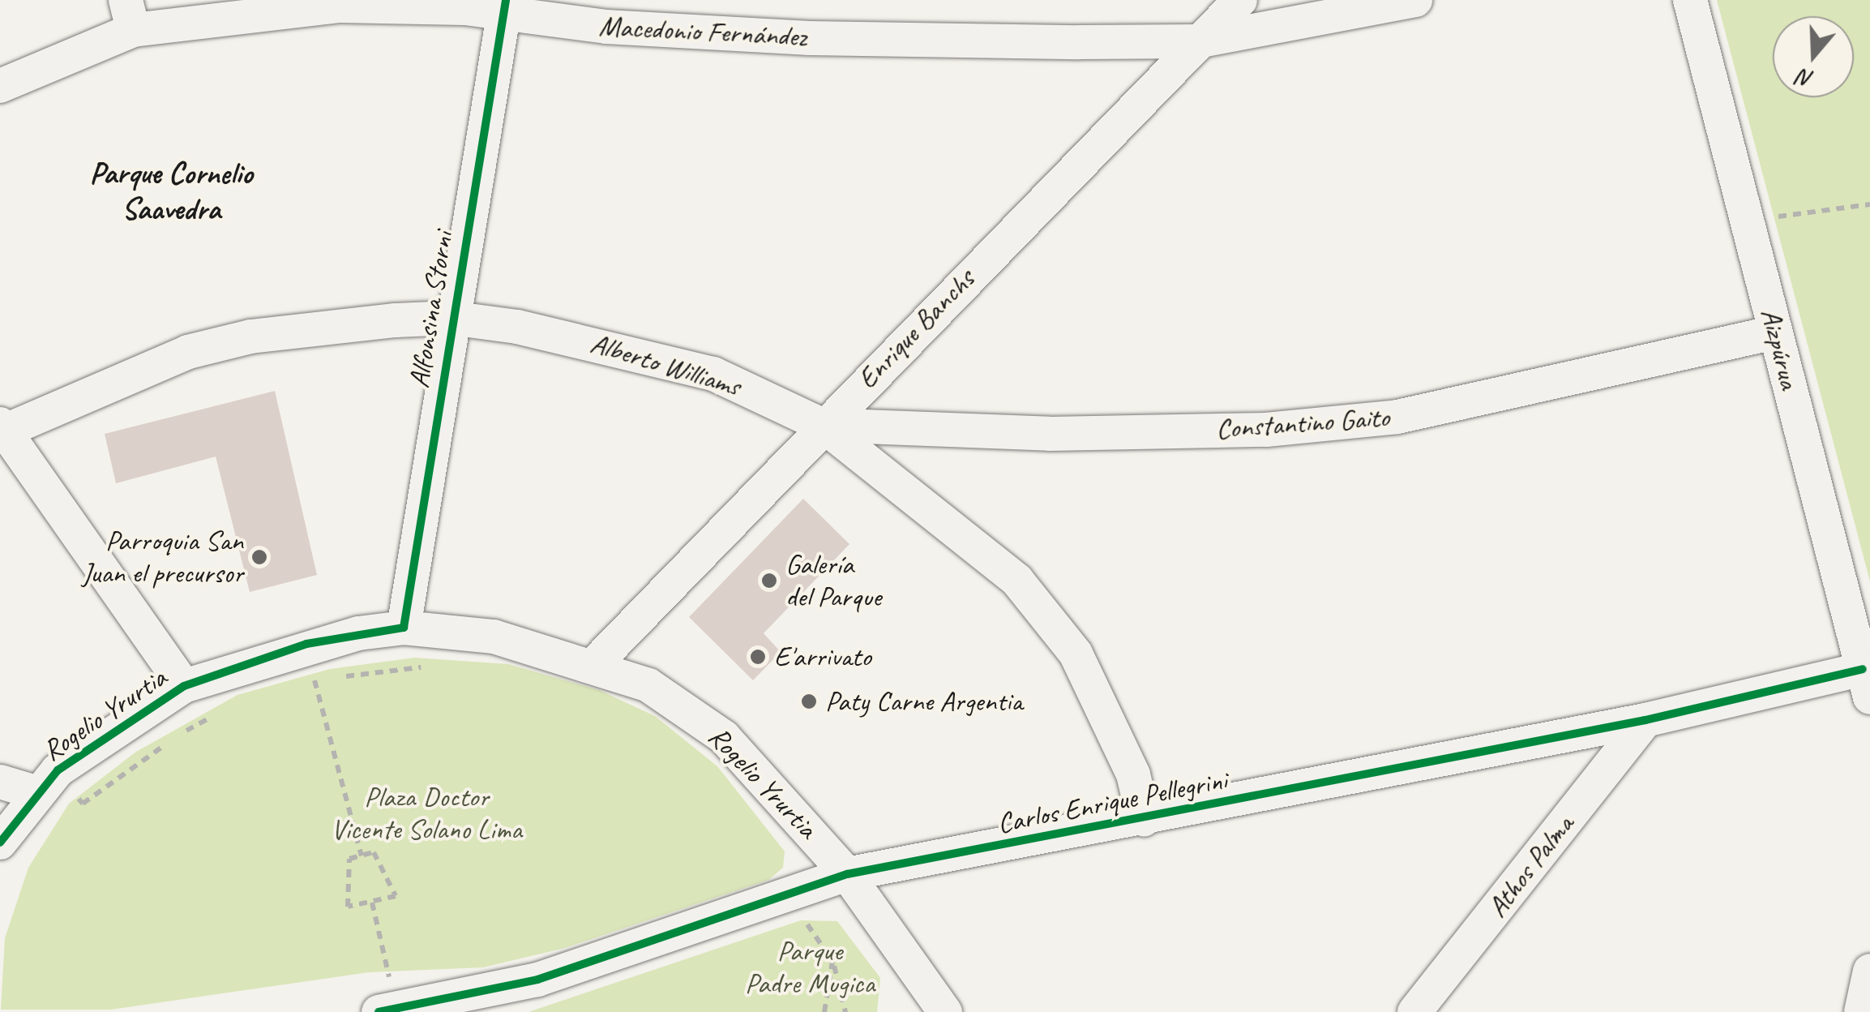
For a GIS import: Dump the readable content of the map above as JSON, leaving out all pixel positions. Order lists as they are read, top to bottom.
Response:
{
  "streets": {
    "street": [
      "Macedonio Fernández",
      "Alfonsina Storni",
      "Enrique Banchs",
      "Aizpúrua",
      "Alberto Williams",
      "Constantino Gaito",
      "Rogelio Yrurtia",
      "Carlos Enrique Pellegrini",
      "Athos Palma"
    ]
  },
  "crossings": [
    ["Macedonio Fernández", "Alfonsina Storni"],
    ["Macedonio Fernández", "Enrique Banchs"],
    ["Alfonsina Storni", "Alberto Williams"],
    ["Alfonsina Storni", "Rogelio Yrurtia"],
    ["Enrique Banchs", "Alberto Williams"],
    ["Enrique Banchs", "Constantino Gaito"],
    ["Enrique Banchs", "Rogelio Yrurtia"],
    ["Aizpúrua", "Constantino Gaito"],
    ["Aizpúrua", "Carlos Enrique Pellegrini"],
    ["Alberto Williams", "Constantino Gaito"],
    ["Alberto Williams", "Carlos Enrique Pellegrini"],
    ["Rogelio Yrurtia", "Carlos Enrique Pellegrini"],
    ["Carlos Enrique Pellegrini", "Athos Palma"]
  ],
  "districts": ["Parque Cornelio Saavedra"],
  "parks": ["Plaza Doctor Vicente Solano Lima", "Parque Padre Mugica"],
  "places": [
    "Parroquia San Juan el precursor",
    "Galería del Parque",
    "E'arrivato",
    "Paty Carne Argentia"
  ],
  "north": "bottom"
}
